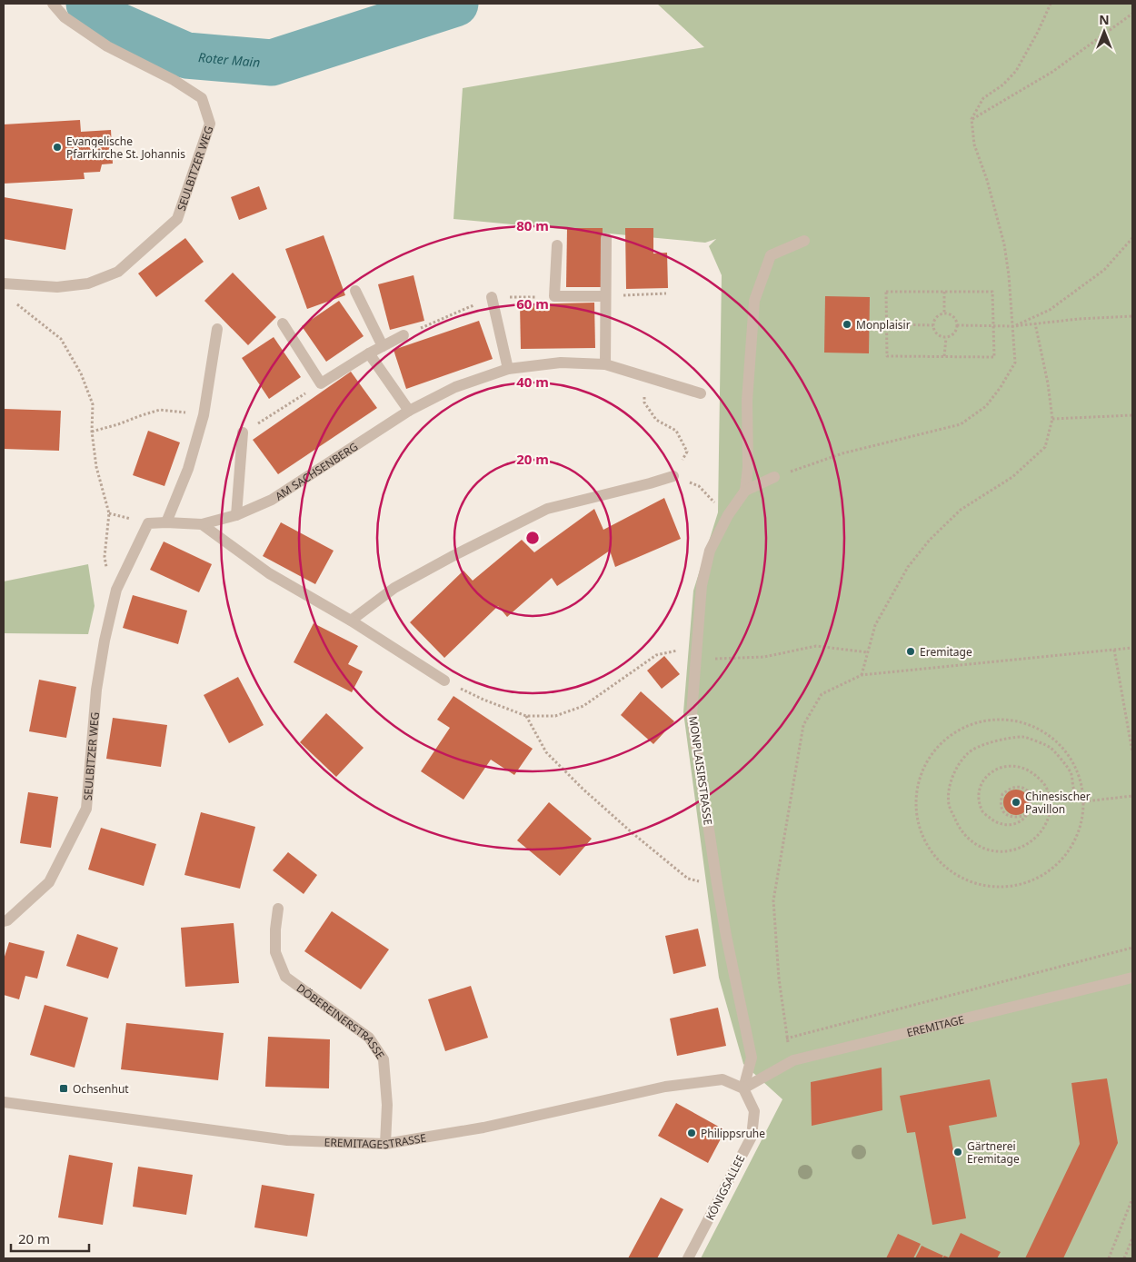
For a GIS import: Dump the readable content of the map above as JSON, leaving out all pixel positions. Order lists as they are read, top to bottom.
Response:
{
  "streets": {
    "street": [
      "SEULBITZER WEG",
      "AM SACHSENBERG",
      "MONPLAISIRSTRASSE",
      "DÖBEREINERSTRASSE",
      "EREMITAGE",
      "EREMITAGESTRASSE",
      "KÖNIGSALLEE"
    ]
  },
  "crossings": [
    ["SEULBITZER WEG", "AM SACHSENBERG"],
    ["MONPLAISIRSTRASSE", "EREMITAGE"],
    ["MONPLAISIRSTRASSE", "EREMITAGESTRASSE"],
    ["MONPLAISIRSTRASSE", "KÖNIGSALLEE"],
    ["DÖBEREINERSTRASSE", "EREMITAGESTRASSE"],
    ["EREMITAGE", "EREMITAGESTRASSE"],
    ["EREMITAGE", "KÖNIGSALLEE"],
    ["EREMITAGESTRASSE", "KÖNIGSALLEE"]
  ],
  "water": ["Roter Main"],
  "places": {
    "other": [
      "Evangelische Pfarrkirche St. Johannis",
      "Monplaisir",
      "Eremitage",
      "Chinesischer Pavillon",
      "Philippsruhe",
      "Gärtnerei Eremitage"
    ],
    "transit": ["Ochsenhut"]
  },
  "scale_bar": "20 m",
  "north": "top",
  "rings": [
    "80 m",
    "60 m",
    "40 m",
    "20 m"
  ]
}
